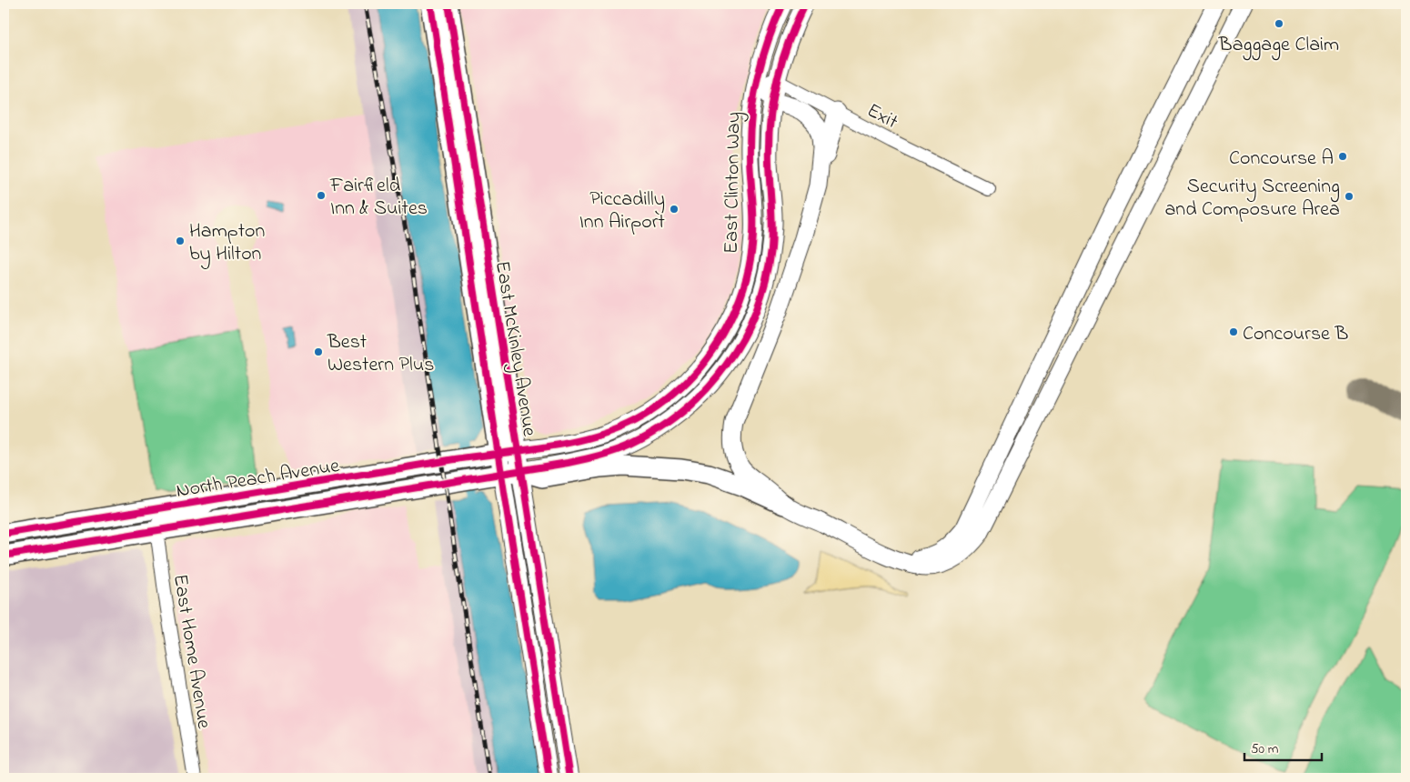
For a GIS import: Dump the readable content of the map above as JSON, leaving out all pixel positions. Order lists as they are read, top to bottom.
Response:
{
  "streets": {
    "main road": ["East Clinton Way", "East McKinley Avenue", "North Peach Avenue"],
    "street": ["Exit", "East Home Avenue"]
  },
  "crossings": [
    ["Exit", "East Clinton Way"],
    ["East Clinton Way", "East McKinley Avenue"],
    ["East Clinton Way", "North Peach Avenue"],
    ["East McKinley Avenue", "North Peach Avenue"],
    ["North Peach Avenue", "East Home Avenue"]
  ],
  "places": [
    "Baggage Claim",
    "Concourse A",
    "Fairfield Inn & Suites",
    "Security Screening and Composure Area",
    "Piccadilly Inn Airport",
    "Hampton by Hilton",
    "Concourse B",
    "Best Western Plus"
  ],
  "scale_bar": "50 m"
}
